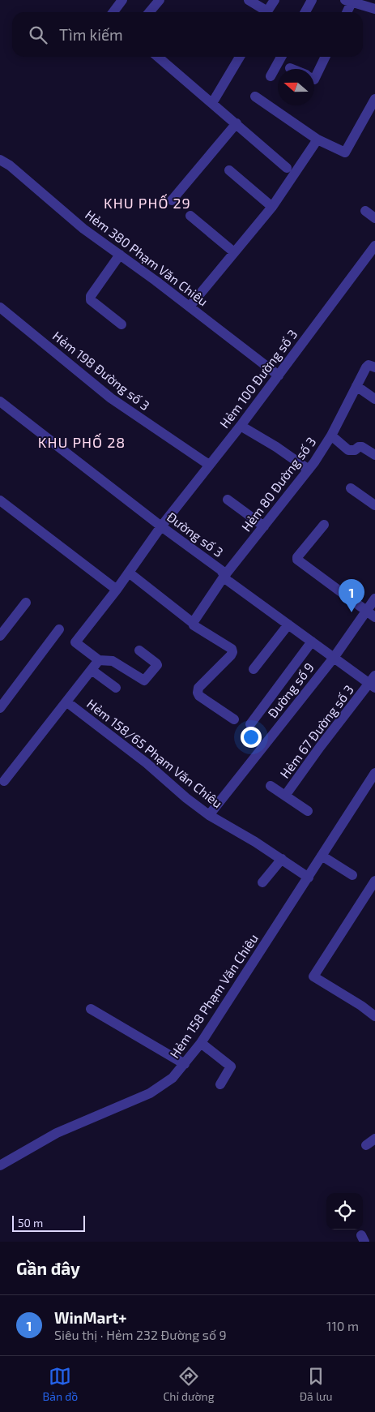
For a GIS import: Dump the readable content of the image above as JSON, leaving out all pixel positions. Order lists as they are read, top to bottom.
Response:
{
  "streets": {
    "street": [
      "Hẻm 380 Phạm Văn Chiêu",
      "Hẻm 198 Đường số 3",
      "Hẻm 100 Đường số 3",
      "Hẻm 80 Đường số 3",
      "Đường số 3",
      "Đường số 9",
      "Hẻm 67 Đường số 3",
      "Hẻm 158/65 Phạm Văn Chiêu",
      "Hẻm 158 Phạm Văn Chiêu"
    ]
  },
  "crossings": [
    ["Hẻm 380 Phạm Văn Chiêu", "Hẻm 100 Đường số 3"],
    ["Hẻm 198 Đường số 3", "Hẻm 100 Đường số 3"],
    ["Hẻm 100 Đường số 3", "Đường số 3"],
    ["Hẻm 80 Đường số 3", "Đường số 3"],
    ["Đường số 3", "Đường số 9"],
    ["Đường số 3", "Hẻm 67 Đường số 3"],
    ["Đường số 9", "Hẻm 158/65 Phạm Văn Chiêu"],
    ["Hẻm 158/65 Phạm Văn Chiêu", "Hẻm 158 Phạm Văn Chiêu"]
  ],
  "districts": ["KHU PHỐ 29", "KHU PHỐ 28"],
  "scale_bar": "50 m",
  "north": "left",
  "page": {
    "search": "Tìm kiếm",
    "pins": "1",
    "scale": "50 m",
    "heading": "Gần đây",
    "list": [
      {
        "mark": "1",
        "name": "WinMart+",
        "note": "Siêu thị · Hẻm 232 Đường số 9",
        "value": "110 m"
      }
    ],
    "nav": ["Bản đồ", "Chỉ đường", "Đã lưu"]
  }
}
